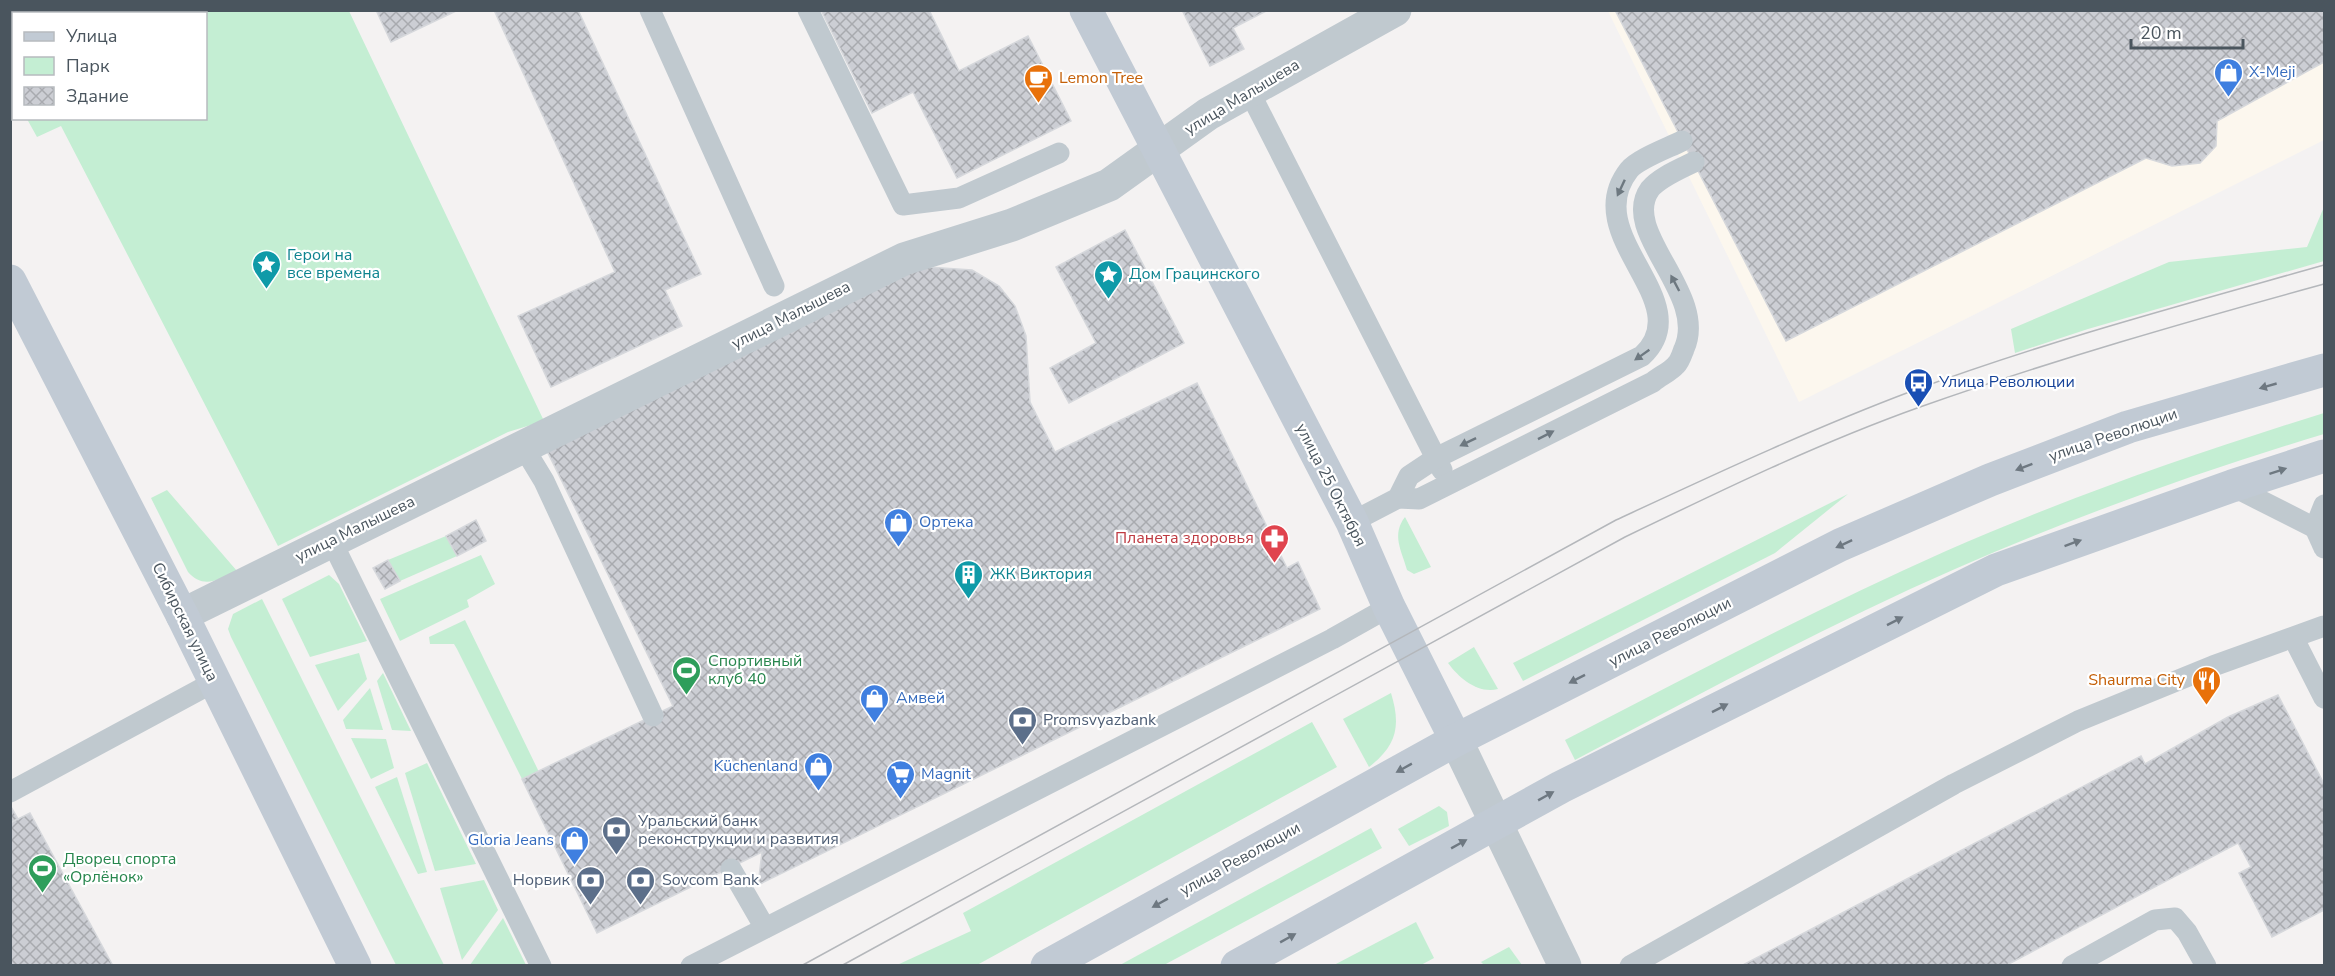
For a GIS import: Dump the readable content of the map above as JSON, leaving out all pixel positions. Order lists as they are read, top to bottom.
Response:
{
  "streets": {
    "main road": ["улица Революции", "улица 25 Октября", "Сибирская улица"],
    "street": ["улица Малышева"]
  },
  "crossings": [
    ["улица Малышева", "улица 25 Октября"],
    ["улица Малышева", "Сибирская улица"],
    ["улица Революции", "улица 25 Октября"]
  ],
  "places": {
    "shop": [
      "X-Meji",
      "Ортека",
      "Амвей",
      "Küchenland",
      "Gloria Jeans"
    ],
    "cafe": ["Lemon Tree"],
    "place": ["Герои на все времена", "Дом Грацинского"],
    "bus stop": ["Улица Революции"],
    "pharmacy": ["Планета здоровья"],
    "building": ["ЖК Виктория"],
    "sports": ["Спортивный клуб 40", "Дворец спорта «Орлёнок»"],
    "restaurant": ["Shaurma City"],
    "bank": [
      "Promsvyazbank",
      "Уральский банк реконструкции и развития",
      "Норвик",
      "Sovcom Bank"
    ],
    "supermarket": ["Magnit"]
  },
  "legend": ["Улица", "Парк", "Здание"],
  "scale_bar": "20 m"
}
